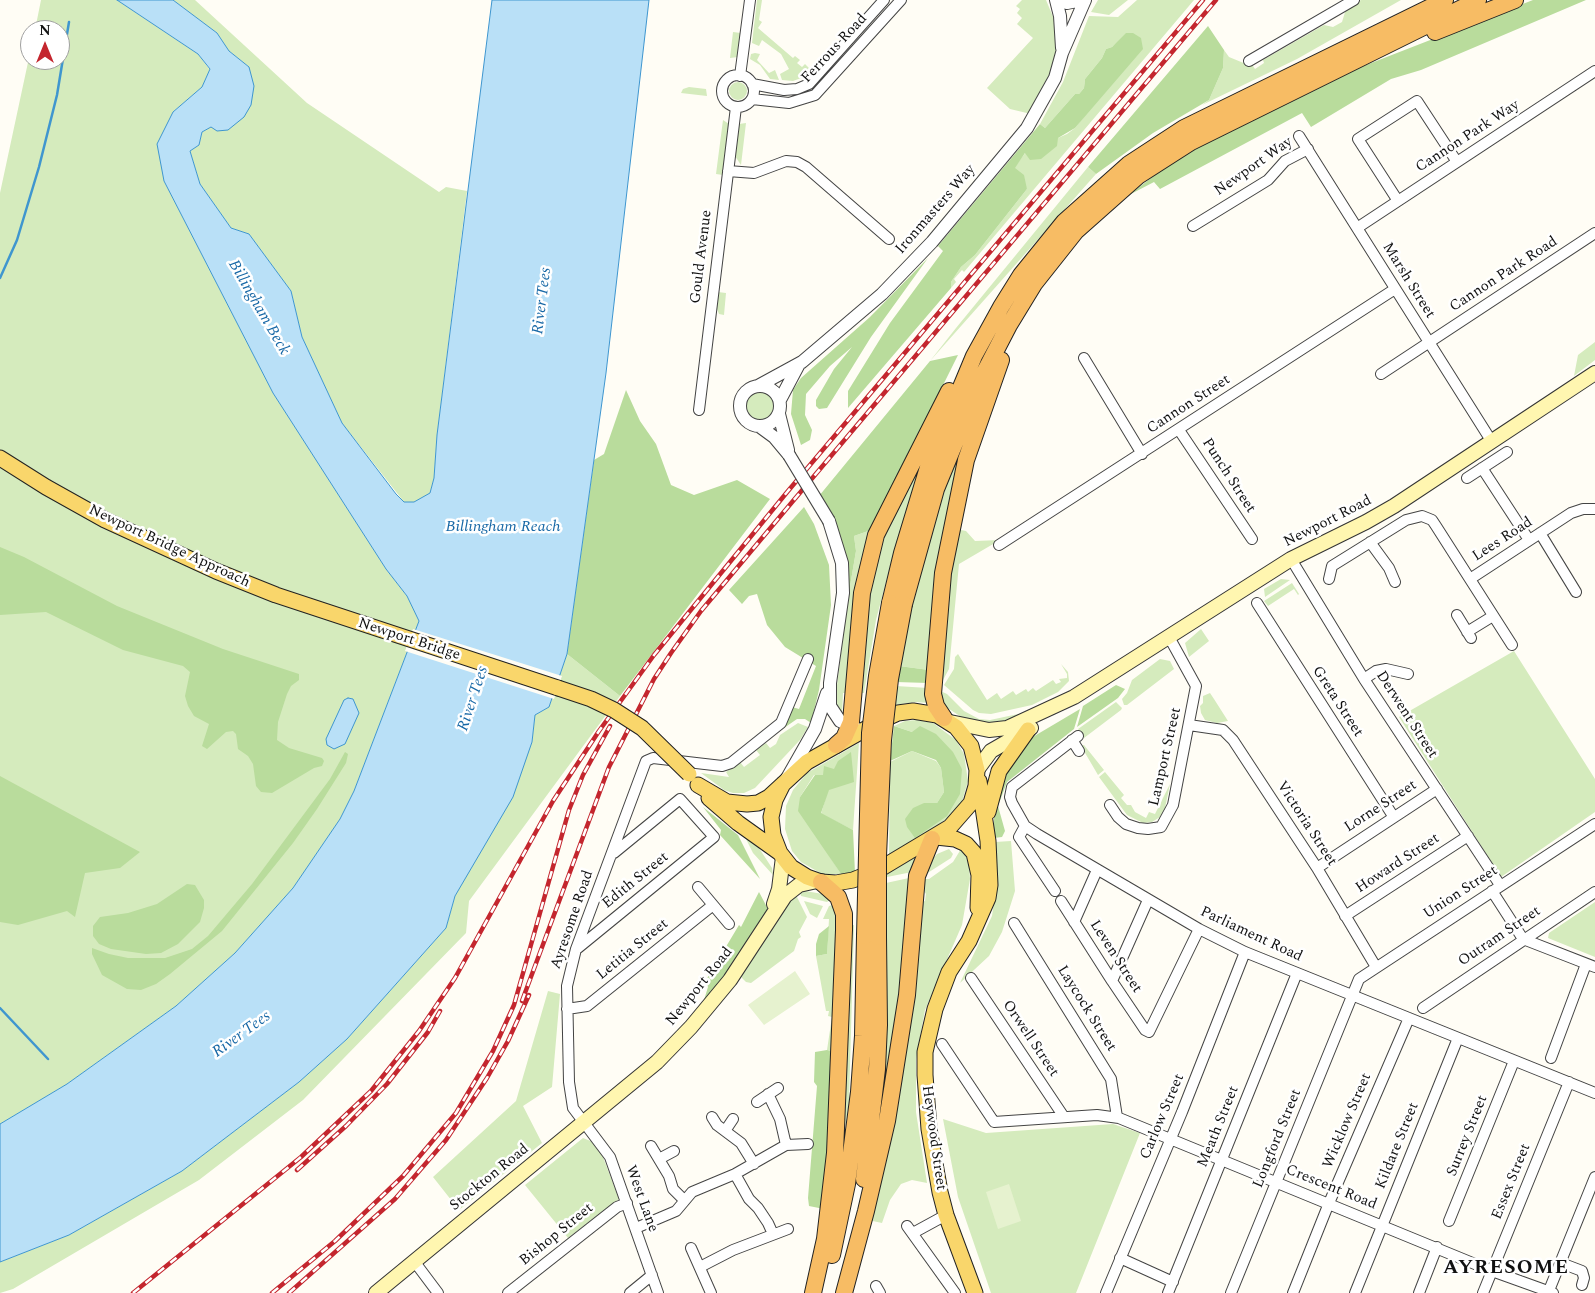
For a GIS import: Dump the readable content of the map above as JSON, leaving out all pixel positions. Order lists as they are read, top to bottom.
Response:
{
  "streets": {
    "main road": [
      "Newport Road",
      "Newport Bridge Approach",
      "Newport Bridge",
      "Heywood Street",
      "Stockton Road"
    ],
    "street": [
      "Ferrous Road",
      "Cannon Park Way",
      "Newport Way",
      "Ironmasters Way",
      "Gould Avenue",
      "Cannon Park Road",
      "Marsh Street",
      "Cannon Street",
      "Punch Street",
      "Lees Road",
      "Greta Street",
      "Derwent Street",
      "Lamport Street",
      "Lorne Street",
      "Victoria Street",
      "Howard Street",
      "Edith Street",
      "Union Street",
      "Ayresome Road",
      "Parliament Road",
      "Outram Street",
      "Letitia Street",
      "Leven Street",
      "Laycock Street",
      "Orwell Street",
      "Carlow Street",
      "Wicklow Street",
      "Meath Street",
      "Surrey Street",
      "Longford Street",
      "Kildare Street",
      "Essex Street",
      "Crescent Road",
      "West Lane",
      "Bishop Street"
    ]
  },
  "crossings": [
    ["Ferrous Road", "Gould Avenue"],
    ["Cannon Park Way", "Marsh Street"],
    ["Newport Way", "Marsh Street"],
    ["Cannon Park Road", "Marsh Street"],
    ["Marsh Street", "Cannon Street"],
    ["Marsh Street", "Newport Road"],
    ["Cannon Street", "Punch Street"],
    ["Newport Road", "Derwent Street"],
    ["Newport Road", "Lamport Street"],
    ["Newport Road", "Heywood Street"],
    ["Newport Road", "Stockton Road"],
    ["Newport Bridge Approach", "Newport Bridge"],
    ["Greta Street", "Lorne Street"],
    ["Derwent Street", "Lorne Street"],
    ["Derwent Street", "Howard Street"],
    ["Derwent Street", "Union Street"],
    ["Derwent Street", "Outram Street"],
    ["Lamport Street", "Victoria Street"],
    ["Lorne Street", "Victoria Street"],
    ["Victoria Street", "Howard Street"],
    ["Victoria Street", "Union Street"],
    ["Edith Street", "Ayresome Road"],
    ["Union Street", "Parliament Road"],
    ["Union Street", "Longford Street"],
    ["Ayresome Road", "Letitia Street"],
    ["Ayresome Road", "Stockton Road"],
    ["Ayresome Road", "West Lane"],
    ["Parliament Road", "Leven Street"],
    ["Parliament Road", "Carlow Street"],
    ["Parliament Road", "Wicklow Street"],
    ["Parliament Road", "Meath Street"],
    ["Parliament Road", "Surrey Street"],
    ["Parliament Road", "Longford Street"],
    ["Parliament Road", "Kildare Street"],
    ["Parliament Road", "Essex Street"],
    ["Laycock Street", "Crescent Road"],
    ["Orwell Street", "Crescent Road"],
    ["Carlow Street", "Crescent Road"],
    ["Wicklow Street", "Crescent Road"],
    ["Meath Street", "Crescent Road"],
    ["Longford Street", "Crescent Road"],
    ["Kildare Street", "Crescent Road"],
    ["Stockton Road", "West Lane"],
    ["Essex Street", "Crescent Road"],
    ["West Lane", "Bishop Street"]
  ],
  "districts": ["AYRESOME"],
  "water": ["River Tees", "Billingham Beck", "Billingham Reach"],
  "north": "top"
}
